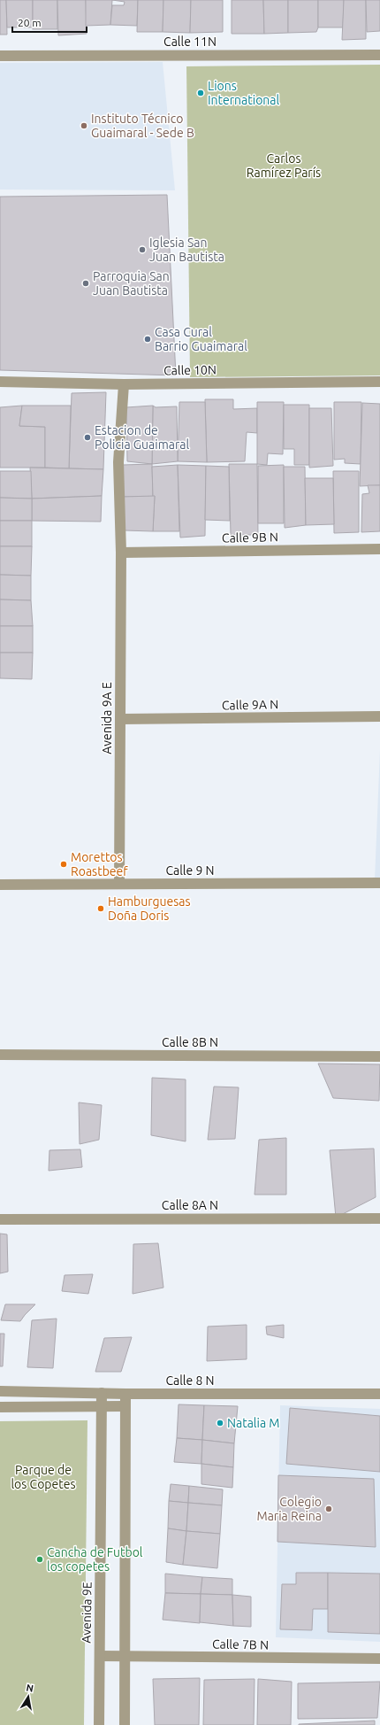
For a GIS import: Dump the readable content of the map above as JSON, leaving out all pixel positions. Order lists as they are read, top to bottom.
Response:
{
  "streets": {
    "street": [
      "Calle 11N",
      "Calle 10N",
      "Calle 9B N",
      "Calle 9A N",
      "Avenida 9A E",
      "Calle 9 N",
      "Calle 8B N",
      "Calle 8A N",
      "Calle 8 N",
      "Avenida 9E",
      "Calle 7B N"
    ]
  },
  "crossings": [
    ["Calle 10N", "Avenida 9A E"],
    ["Calle 9B N", "Avenida 9A E"],
    ["Calle 9A N", "Avenida 9A E"],
    ["Avenida 9A E", "Calle 9 N"],
    ["Calle 8 N", "Avenida 9E"],
    ["Avenida 9E", "Calle 7B N"]
  ],
  "parks": ["Carlos Ramírez París", "Parque de los Copetes"],
  "places": [
    "Lions International",
    "Instituto Técnico Guaimaral - Sede B",
    "Iglesia San Juan Bautista",
    "Parroquia San Juan Bautista",
    "Casa Cural Barrio Guaimaral",
    "Estacion de Policia Guaimaral",
    "Morettos Roastbeef",
    "Hamburguesas Doña Doris",
    "Natalia M",
    "Colegio Maria Reina",
    "Cancha de Futbol los copetes"
  ],
  "scale_bar": "20 m",
  "north": "top"
}
